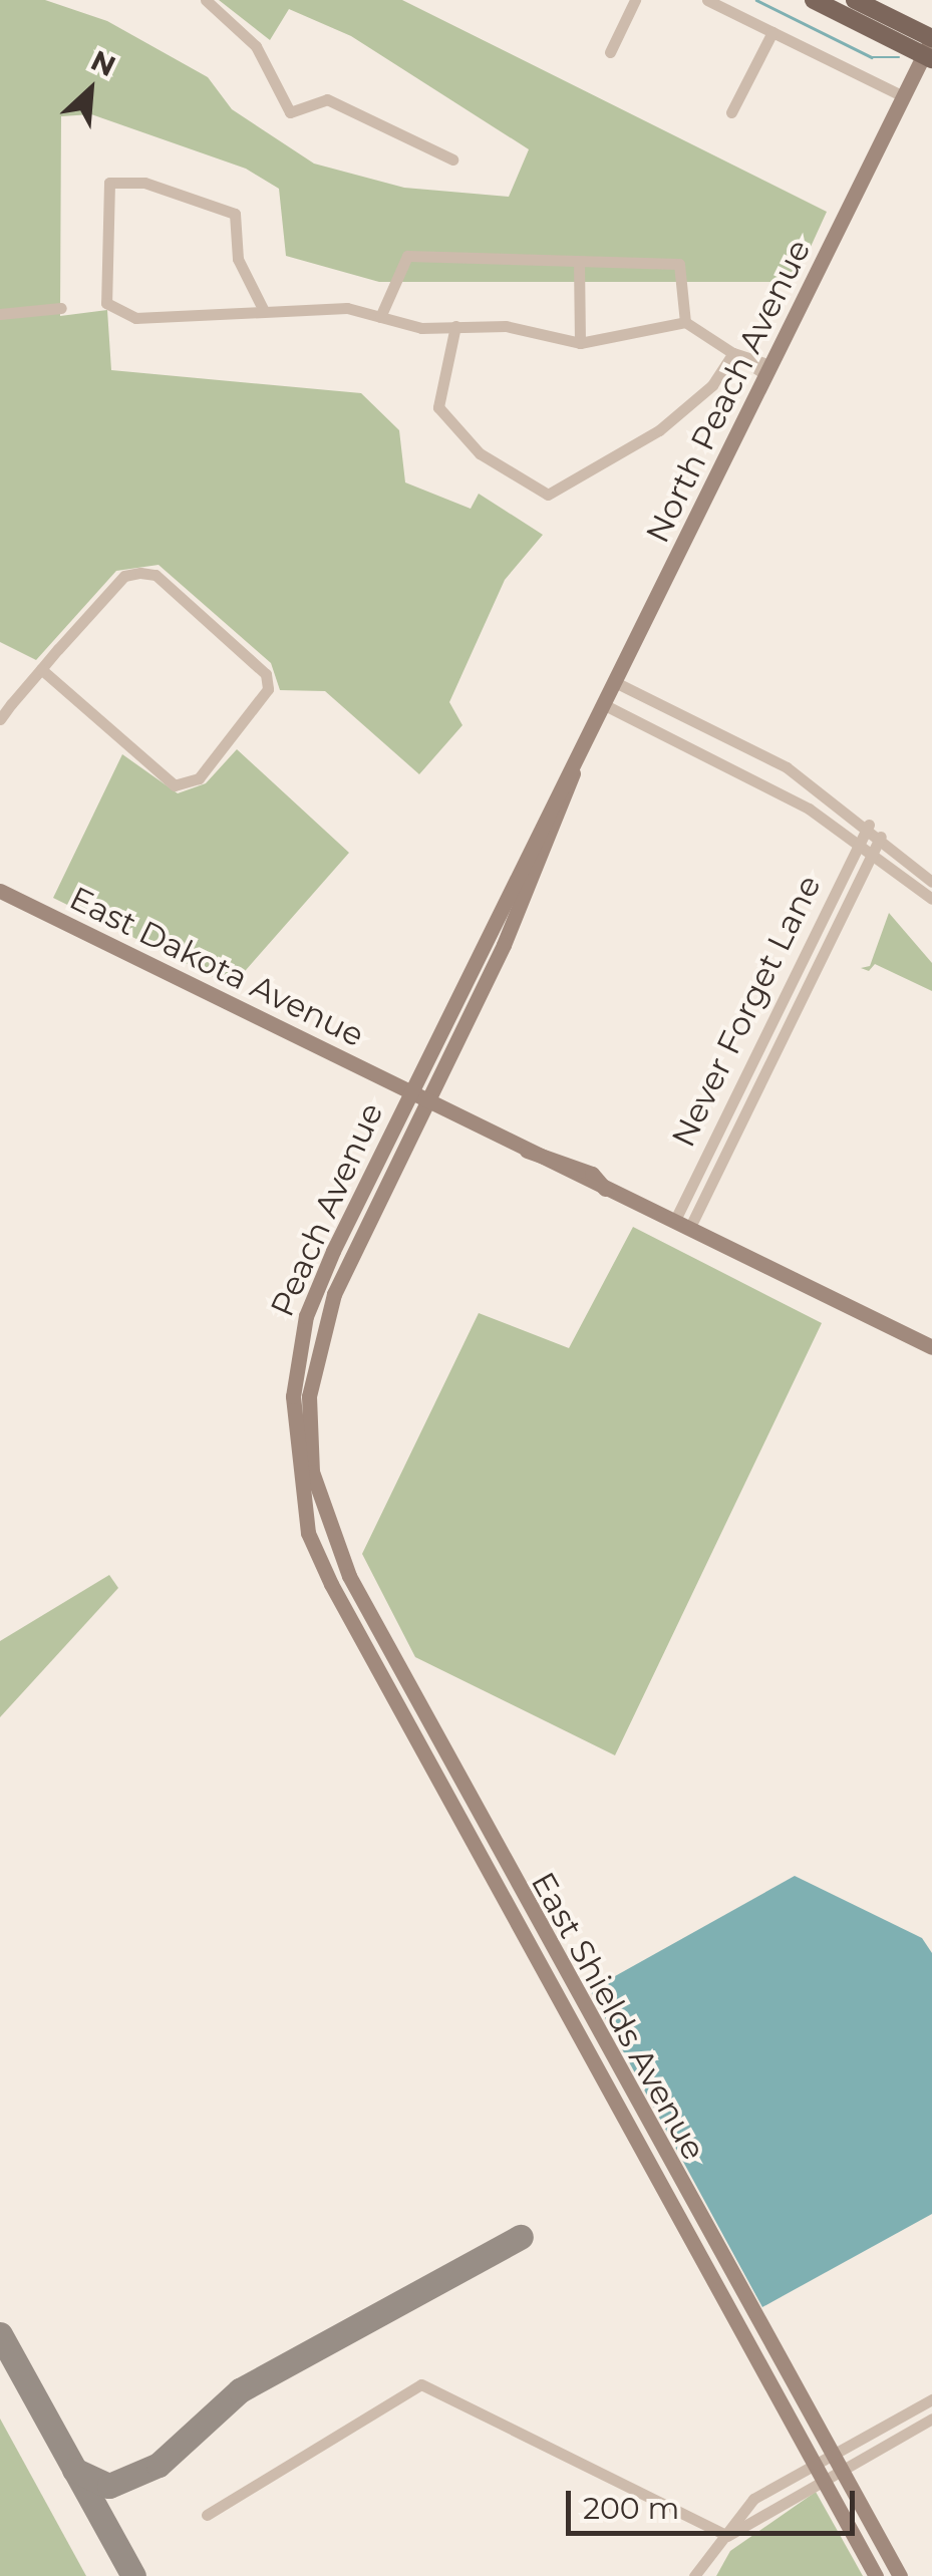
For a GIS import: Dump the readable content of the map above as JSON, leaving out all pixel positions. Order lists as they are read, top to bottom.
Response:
{
  "streets": {
    "main road": [
      "North Peach Avenue",
      "East Dakota Avenue",
      "Peach Avenue",
      "East Shields Avenue"
    ],
    "street": ["Never Forget Lane"]
  },
  "crossings": [
    ["North Peach Avenue", "East Dakota Avenue"],
    ["North Peach Avenue", "Peach Avenue"],
    ["East Dakota Avenue", "Never Forget Lane"],
    ["East Dakota Avenue", "Peach Avenue"],
    ["Peach Avenue", "East Shields Avenue"]
  ],
  "scale_bar": "200 m",
  "north": "top right"
}
